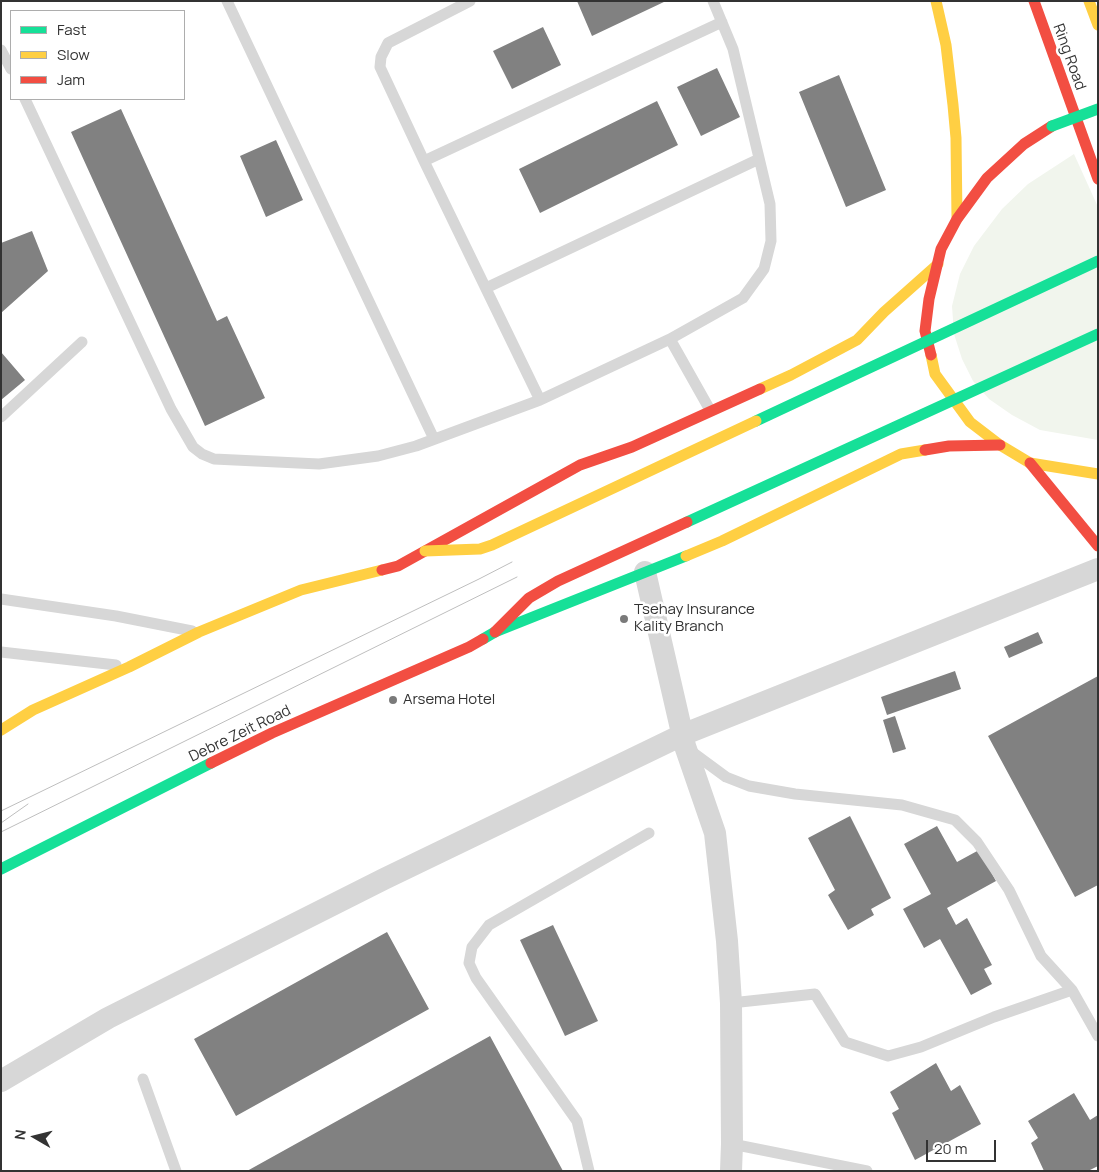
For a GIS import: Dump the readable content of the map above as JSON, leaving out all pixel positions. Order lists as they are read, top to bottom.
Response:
{
  "streets": {
    "main road": ["Ring Road", "Debre Zeit Road"]
  },
  "places": ["Tsehay Insurance Kality Branch", "Arsema Hotel"],
  "legend": ["Fast", "Slow", "Jam"],
  "scale_bar": "20 m",
  "north": "left"
}
